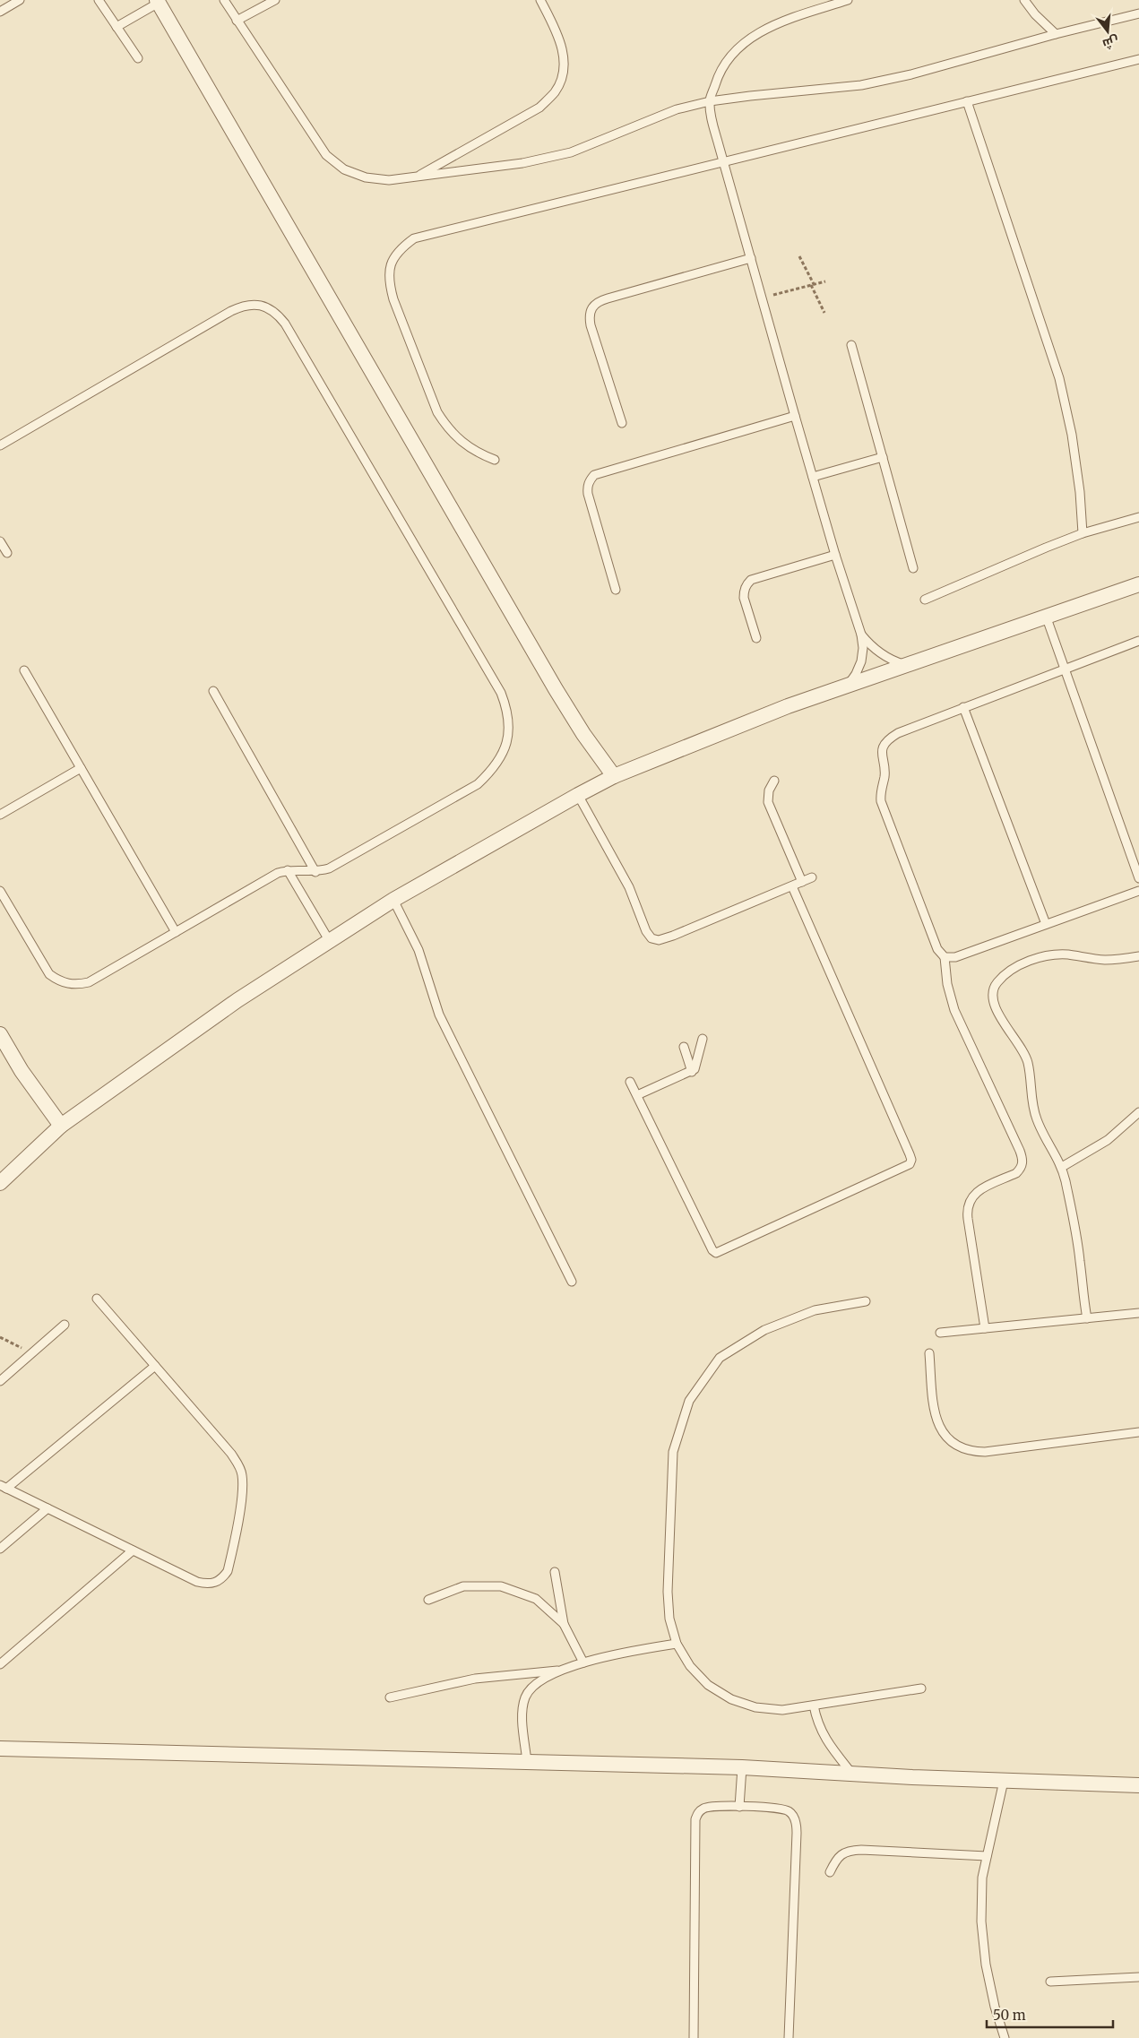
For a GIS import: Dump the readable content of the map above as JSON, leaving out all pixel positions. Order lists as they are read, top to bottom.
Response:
{
  "scale_bar": "50 m",
  "north": "bottom"
}
